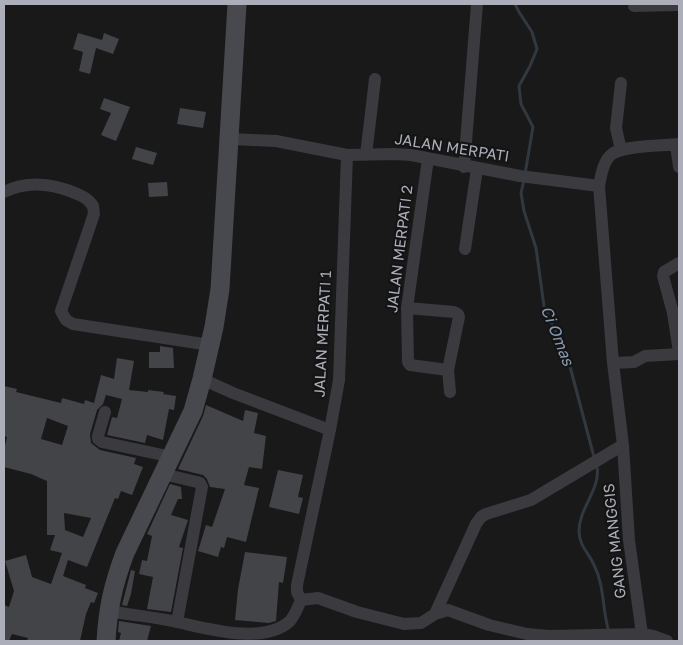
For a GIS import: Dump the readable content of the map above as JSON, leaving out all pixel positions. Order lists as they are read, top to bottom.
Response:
{
  "streets": {
    "street": [
      "JALAN MERPATI",
      "JALAN MERPATI 2",
      "JALAN MERPATI 1",
      "GANG MANGGIS"
    ]
  },
  "crossings": [
    ["JALAN MERPATI", "JALAN MERPATI 2"],
    ["JALAN MERPATI", "JALAN MERPATI 1"],
    ["JALAN MERPATI", "GANG MANGGIS"]
  ],
  "water": ["Ci Omas"]
}
